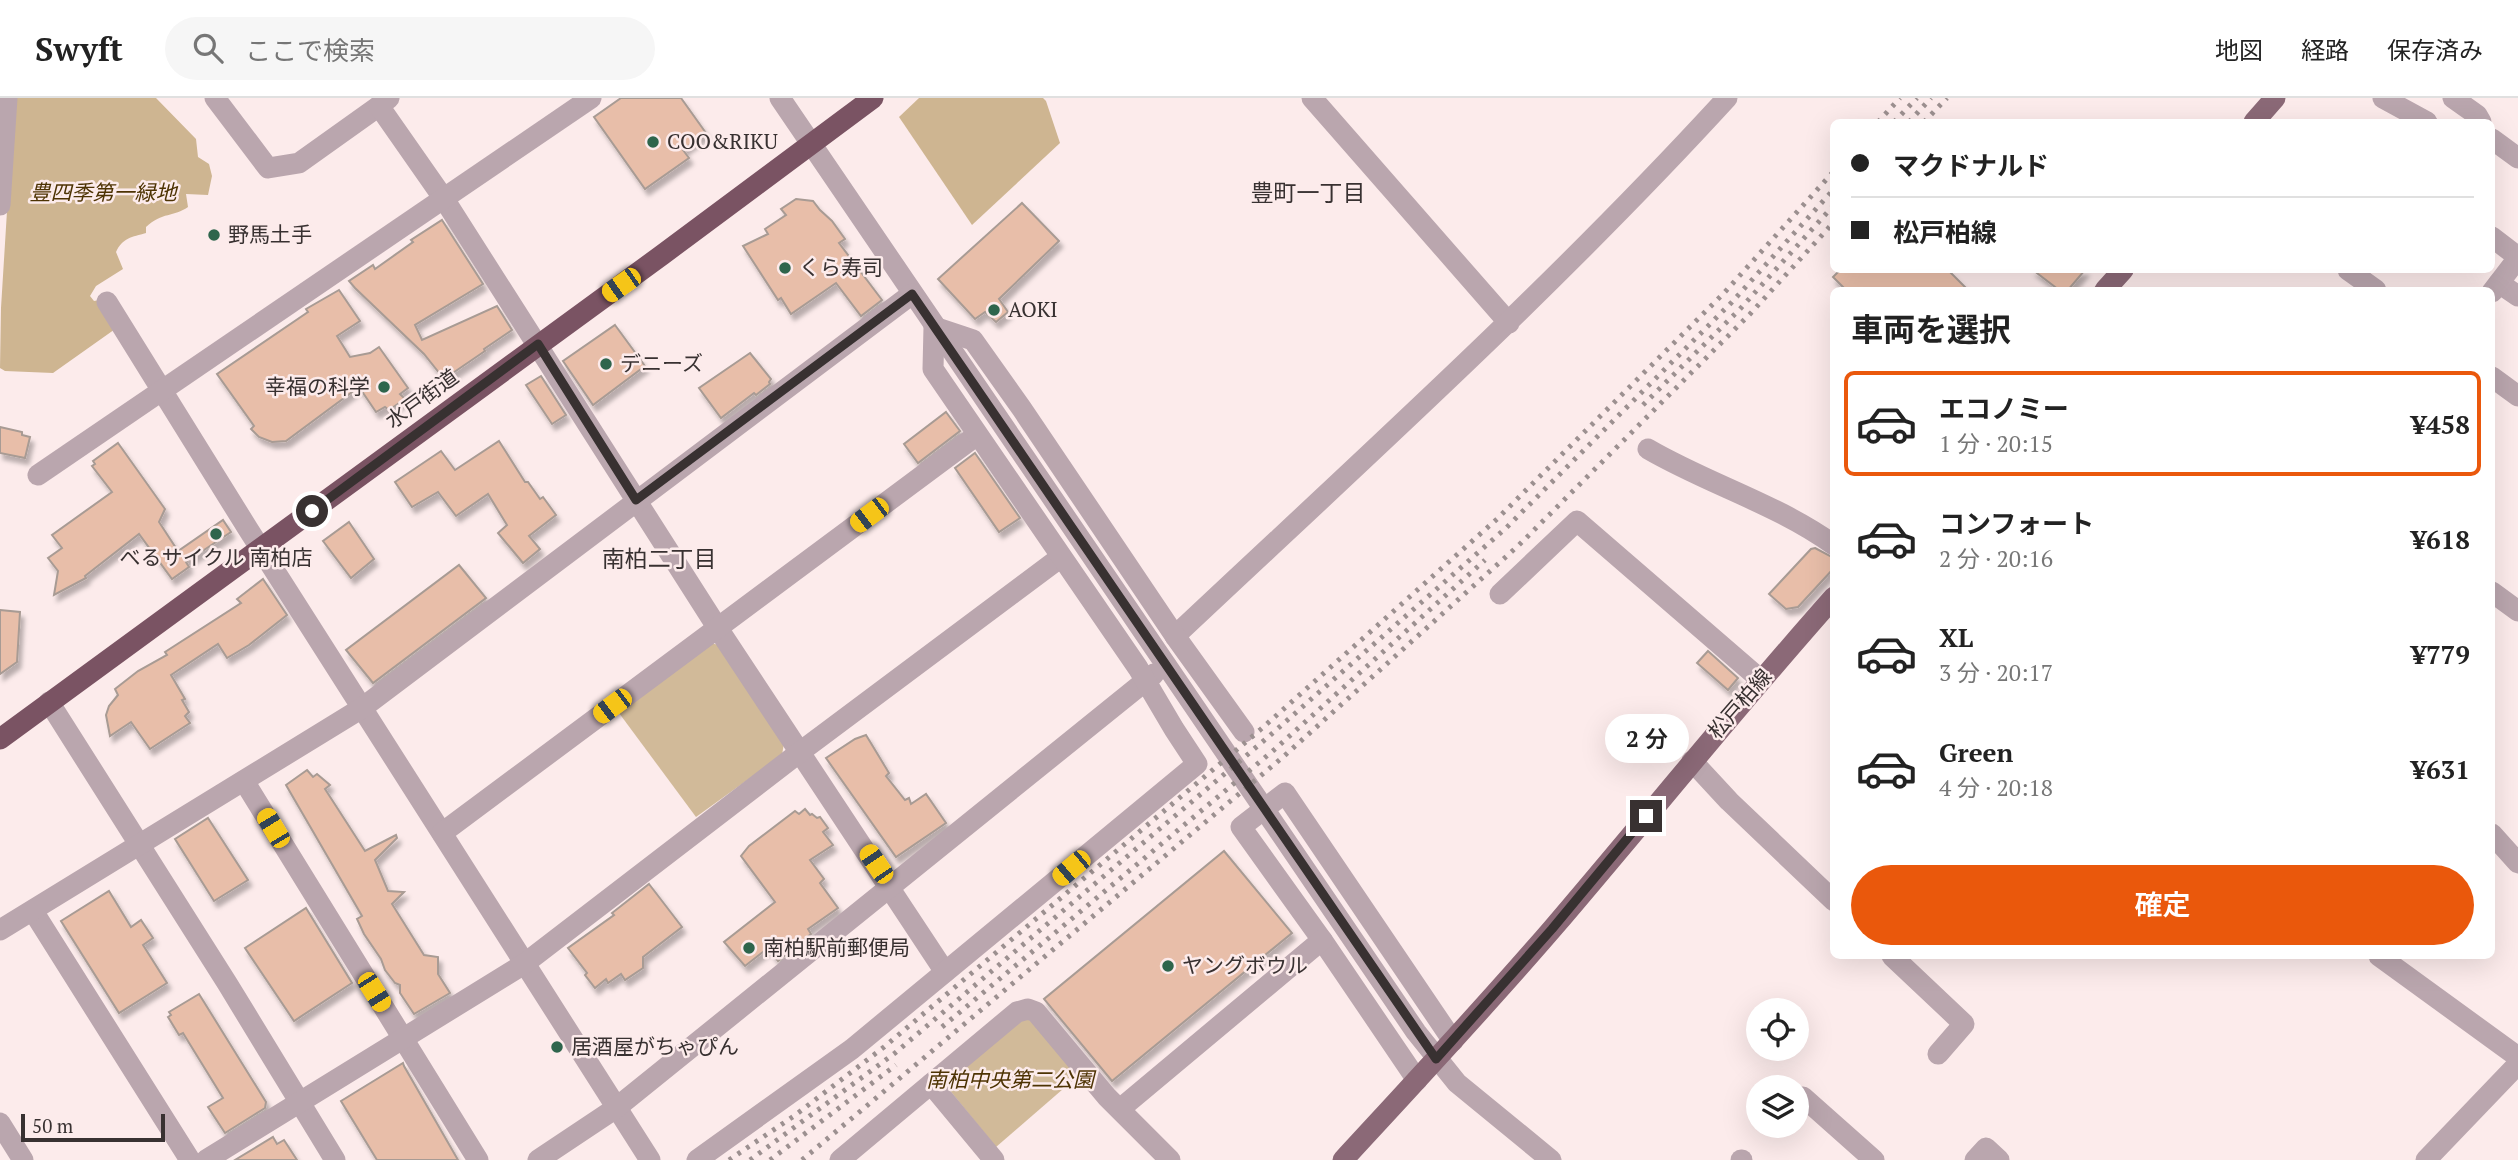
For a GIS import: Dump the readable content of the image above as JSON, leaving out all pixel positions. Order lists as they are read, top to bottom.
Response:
{
  "streets": {
    "highway": ["水戸街道"],
    "main road": ["松戸柏線"]
  },
  "districts": ["豊町一丁目", "南柏二丁目"],
  "parks": ["豊四季第一緑地", "南柏中央第二公園"],
  "places": [
    "COO&RIKU",
    "野馬土手",
    "くら寿司",
    "AOKI",
    "デニーズ",
    "幸福の科学",
    "べるサイクル 南柏店",
    "南柏駅前郵便局",
    "ヤングボウル",
    "居酒屋がちゃぴん"
  ],
  "scale_bar": "50 m",
  "page": {
    "header": "Swyft",
    "search": "ここで検索",
    "nav": ["地図", "経路", "保存済み"],
    "banner": ["マクドナルド", "松戸柏線"],
    "heading": "車両を選択",
    "list": [
      {
        "name": "エコノミー",
        "note": "1 分 · 20:15",
        "value": "¥458"
      },
      {
        "name": "コンフォート",
        "note": "2 分 · 20:16",
        "value": "¥618"
      },
      {
        "name": "XL",
        "note": "3 分 · 20:17",
        "value": "¥779"
      },
      {
        "name": "Green",
        "note": "4 分 · 20:18",
        "value": "¥631"
      }
    ],
    "bubble": "2 分",
    "buttons": "確定",
    "scale": "50 m"
  }
}
